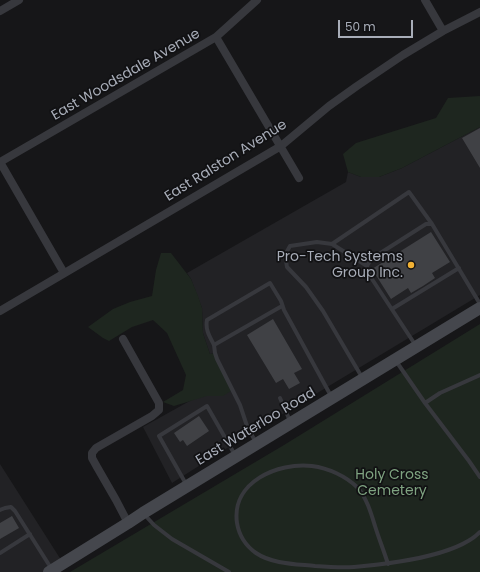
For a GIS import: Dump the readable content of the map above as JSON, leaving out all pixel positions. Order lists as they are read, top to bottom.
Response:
{
  "streets": {
    "main road": ["East Waterloo Road"],
    "street": ["East Woodsdale Avenue", "East Ralston Avenue"]
  },
  "parks": ["Holy Cross Cemetery"],
  "places": ["Pro-Tech Systems Group Inc."],
  "scale_bar": "50 m"
}
